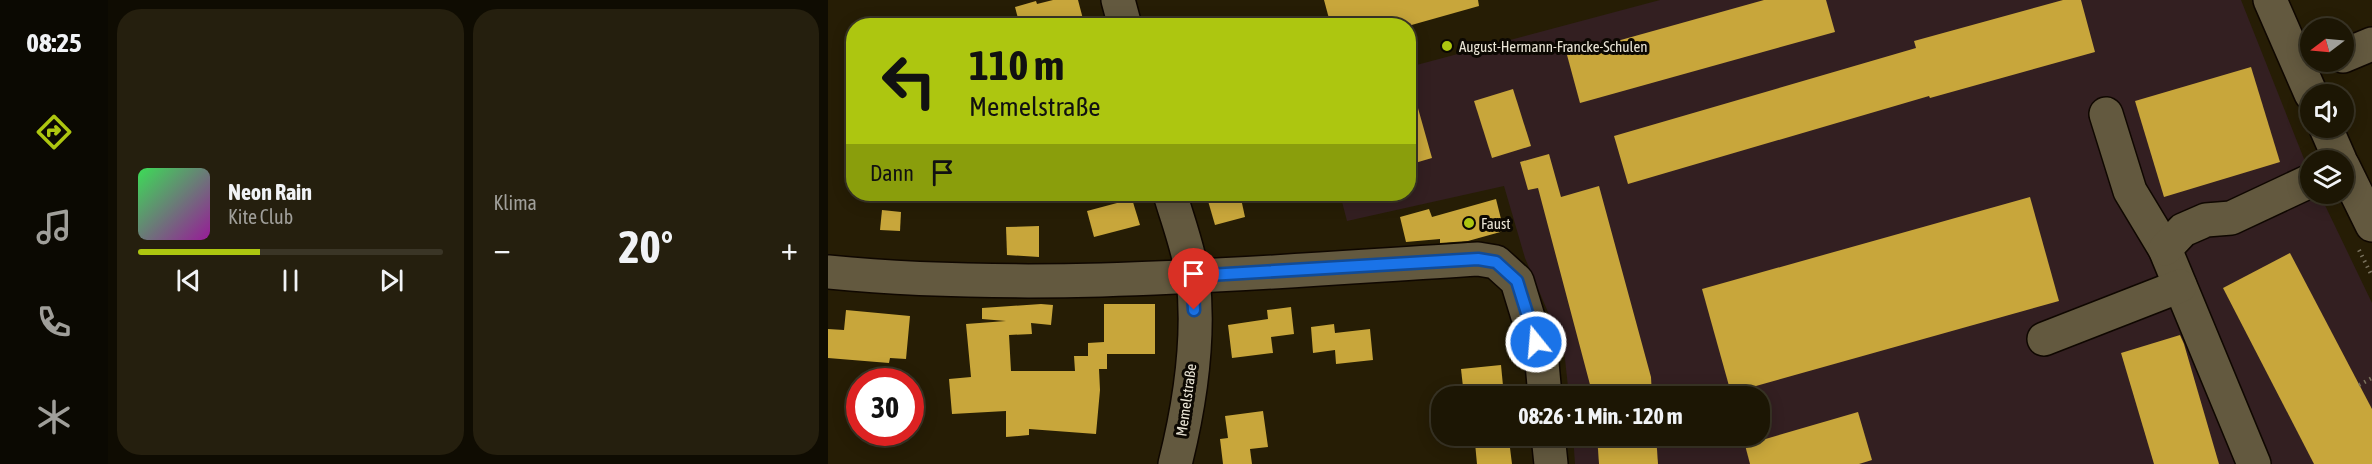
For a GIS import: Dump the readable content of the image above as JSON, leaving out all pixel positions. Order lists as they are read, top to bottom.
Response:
{
  "streets": {
    "street": ["Memelstraße"]
  },
  "places": ["August-Hermann-Francke-Schulen", "Faust"],
  "north": "left",
  "page": {
    "tabs": "08:25",
    "tile": "Klima",
    "turn": ["110 m", "Memelstraße"],
    "then": "Dann",
    "song": ["Neon Rain", "Kite Club"],
    "heat": ["−", "20°", "+"],
    "limit": "30",
    "trip": "08:26 · 1 Min. · 120 m"
  }
}
